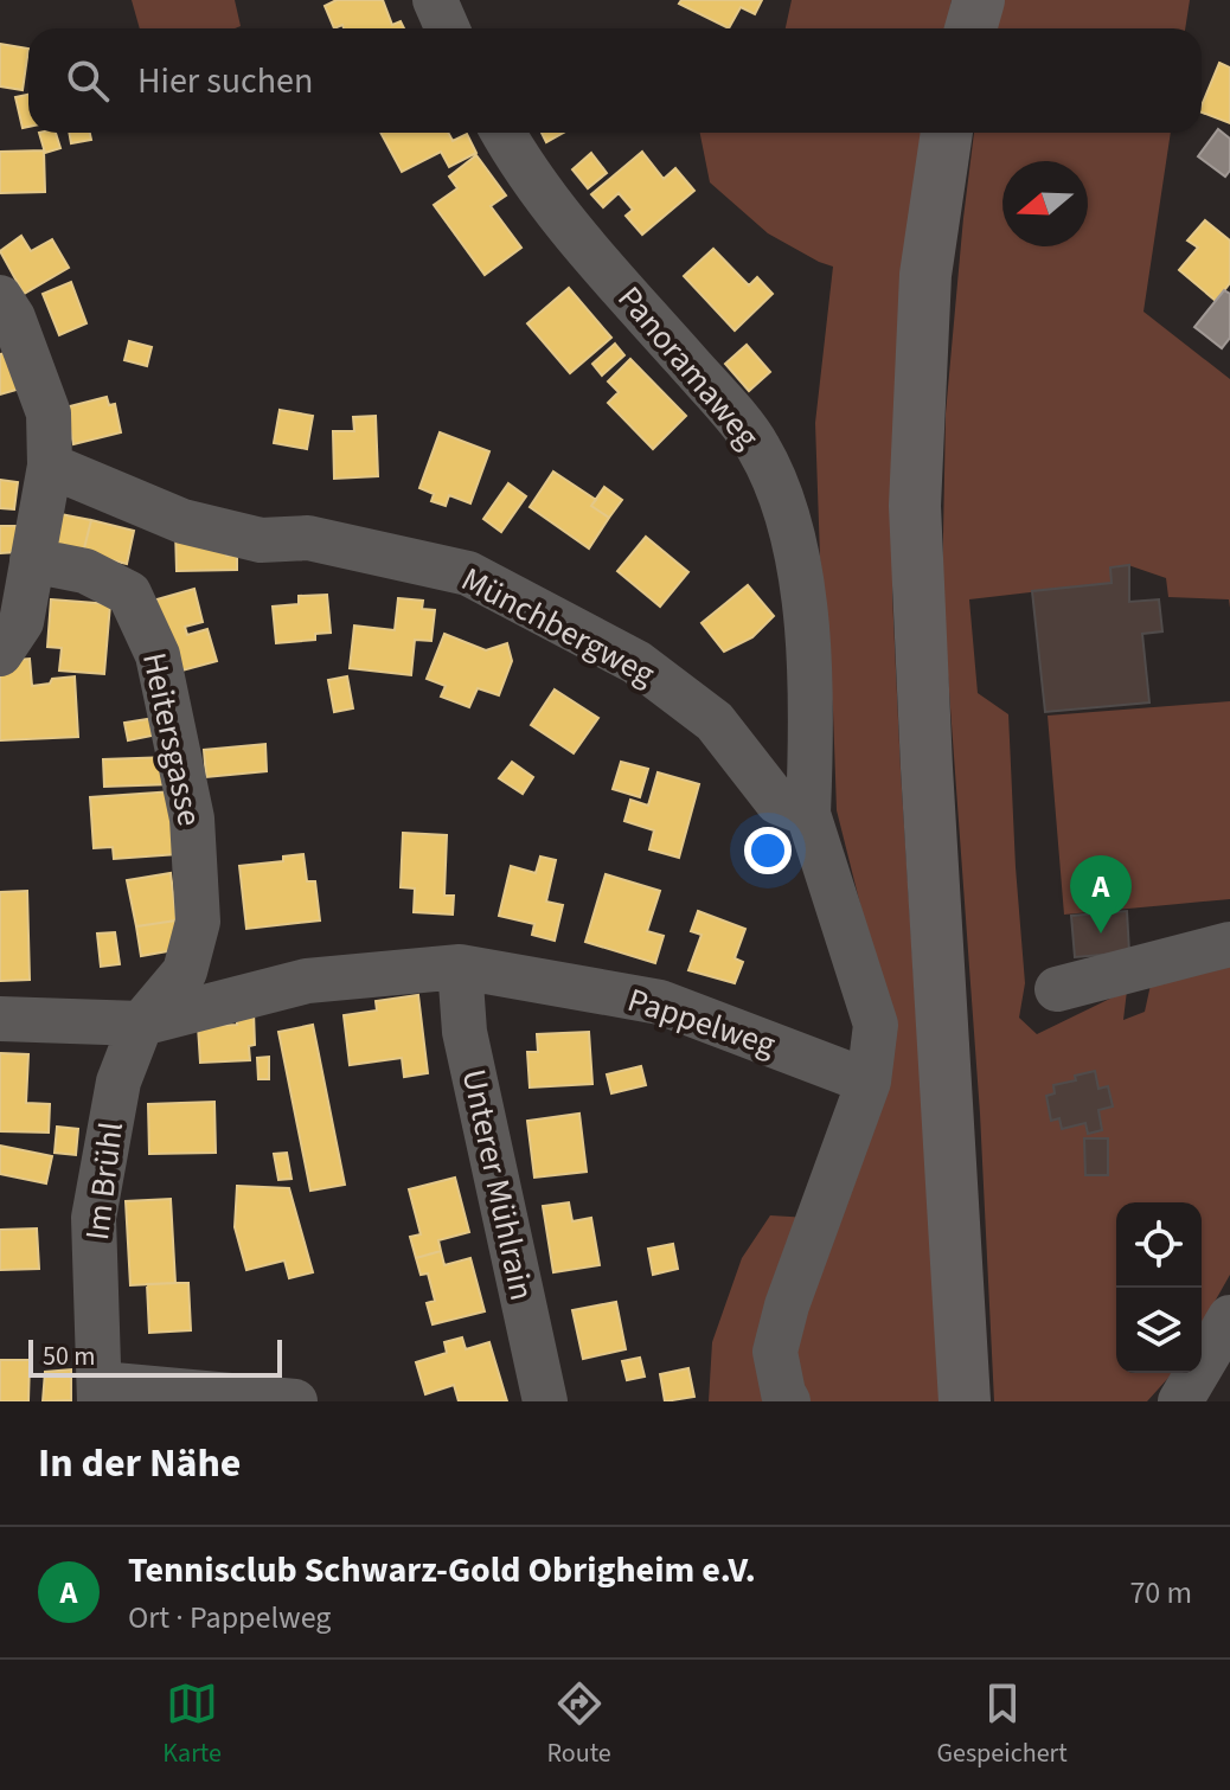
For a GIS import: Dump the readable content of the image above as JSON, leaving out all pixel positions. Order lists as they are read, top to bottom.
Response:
{
  "streets": {
    "street": [
      "Panoramaweg",
      "Münchbergweg",
      "Heitersgasse",
      "Pappelweg",
      "Im Brühl",
      "Unterer Mühlrain"
    ]
  },
  "crossings": [
    ["Panoramaweg", "Münchbergweg"],
    ["Heitersgasse", "Pappelweg"],
    ["Heitersgasse", "Im Brühl"],
    ["Pappelweg", "Im Brühl"],
    ["Pappelweg", "Unterer Mühlrain"]
  ],
  "scale_bar": "50 m",
  "north": "left",
  "page": {
    "search": "Hier suchen",
    "pins": "A",
    "scale": "50 m",
    "heading": "In der Nähe",
    "list": [
      {
        "mark": "A",
        "name": "Tennisclub Schwarz-Gold Obrigheim e.V.",
        "note": "Ort · Pappelweg",
        "value": "70 m"
      }
    ],
    "nav": ["Karte", "Route", "Gespeichert"]
  }
}
